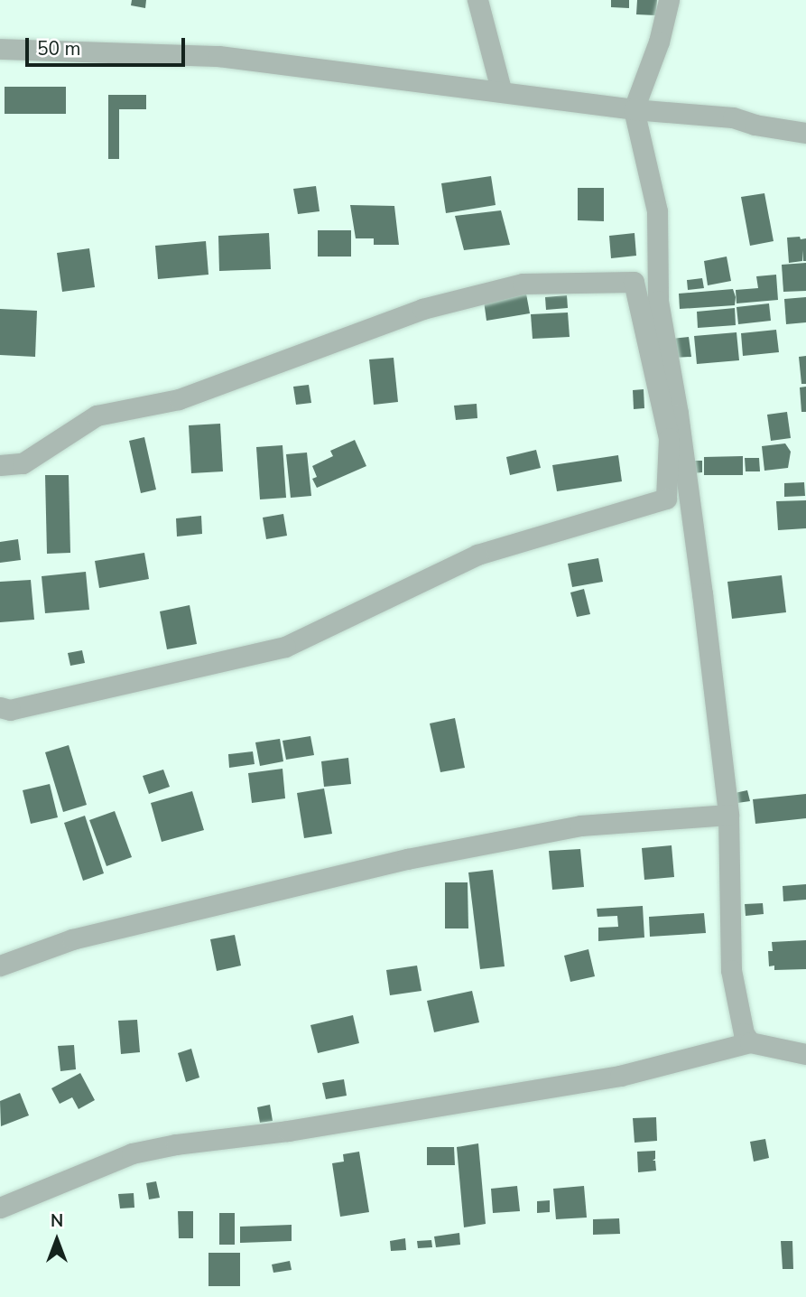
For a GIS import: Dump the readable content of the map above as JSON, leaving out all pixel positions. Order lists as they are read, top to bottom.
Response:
{
  "scale_bar": "50 m",
  "north": "top"
}
